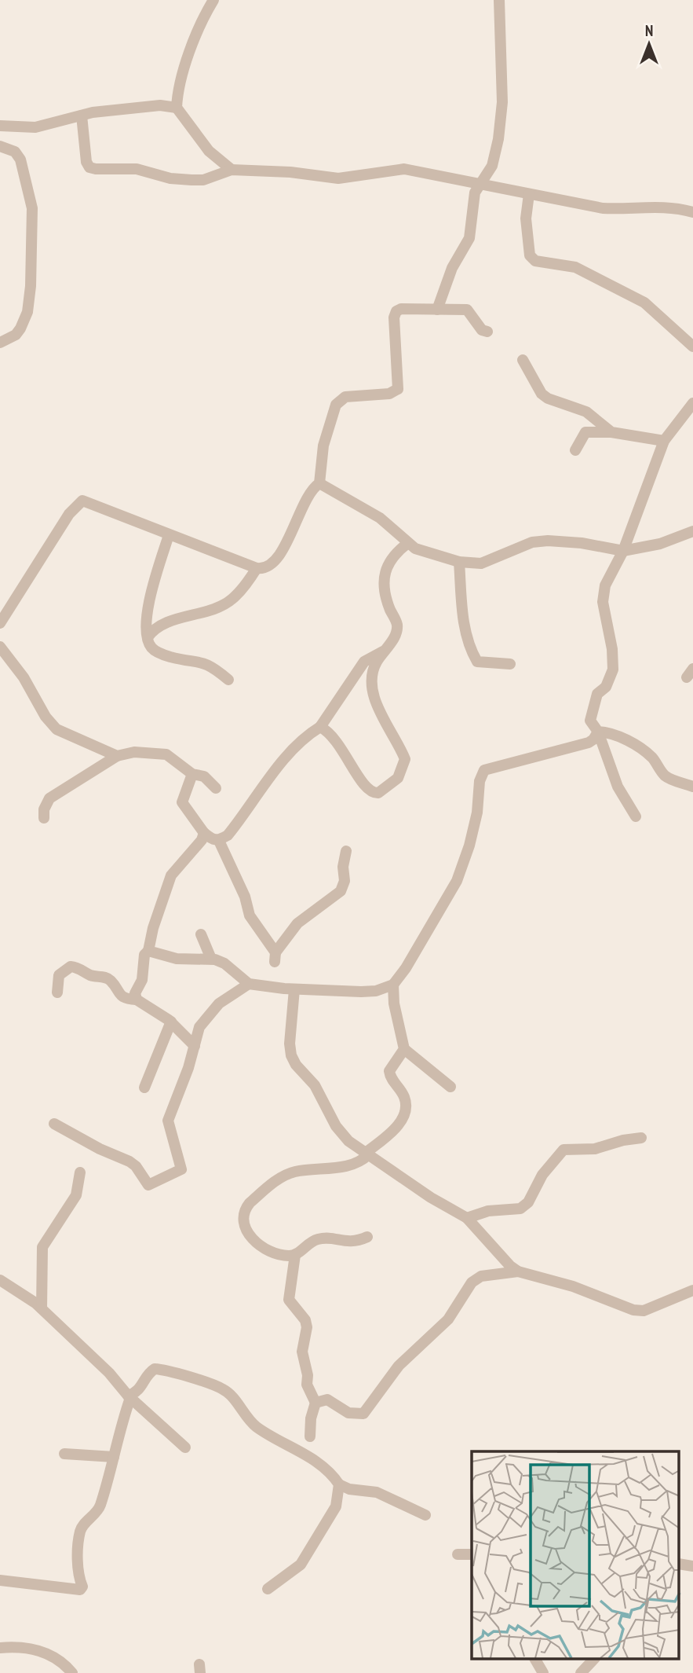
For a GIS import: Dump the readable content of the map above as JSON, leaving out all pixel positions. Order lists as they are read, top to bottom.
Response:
{
  "north": "top"
}
